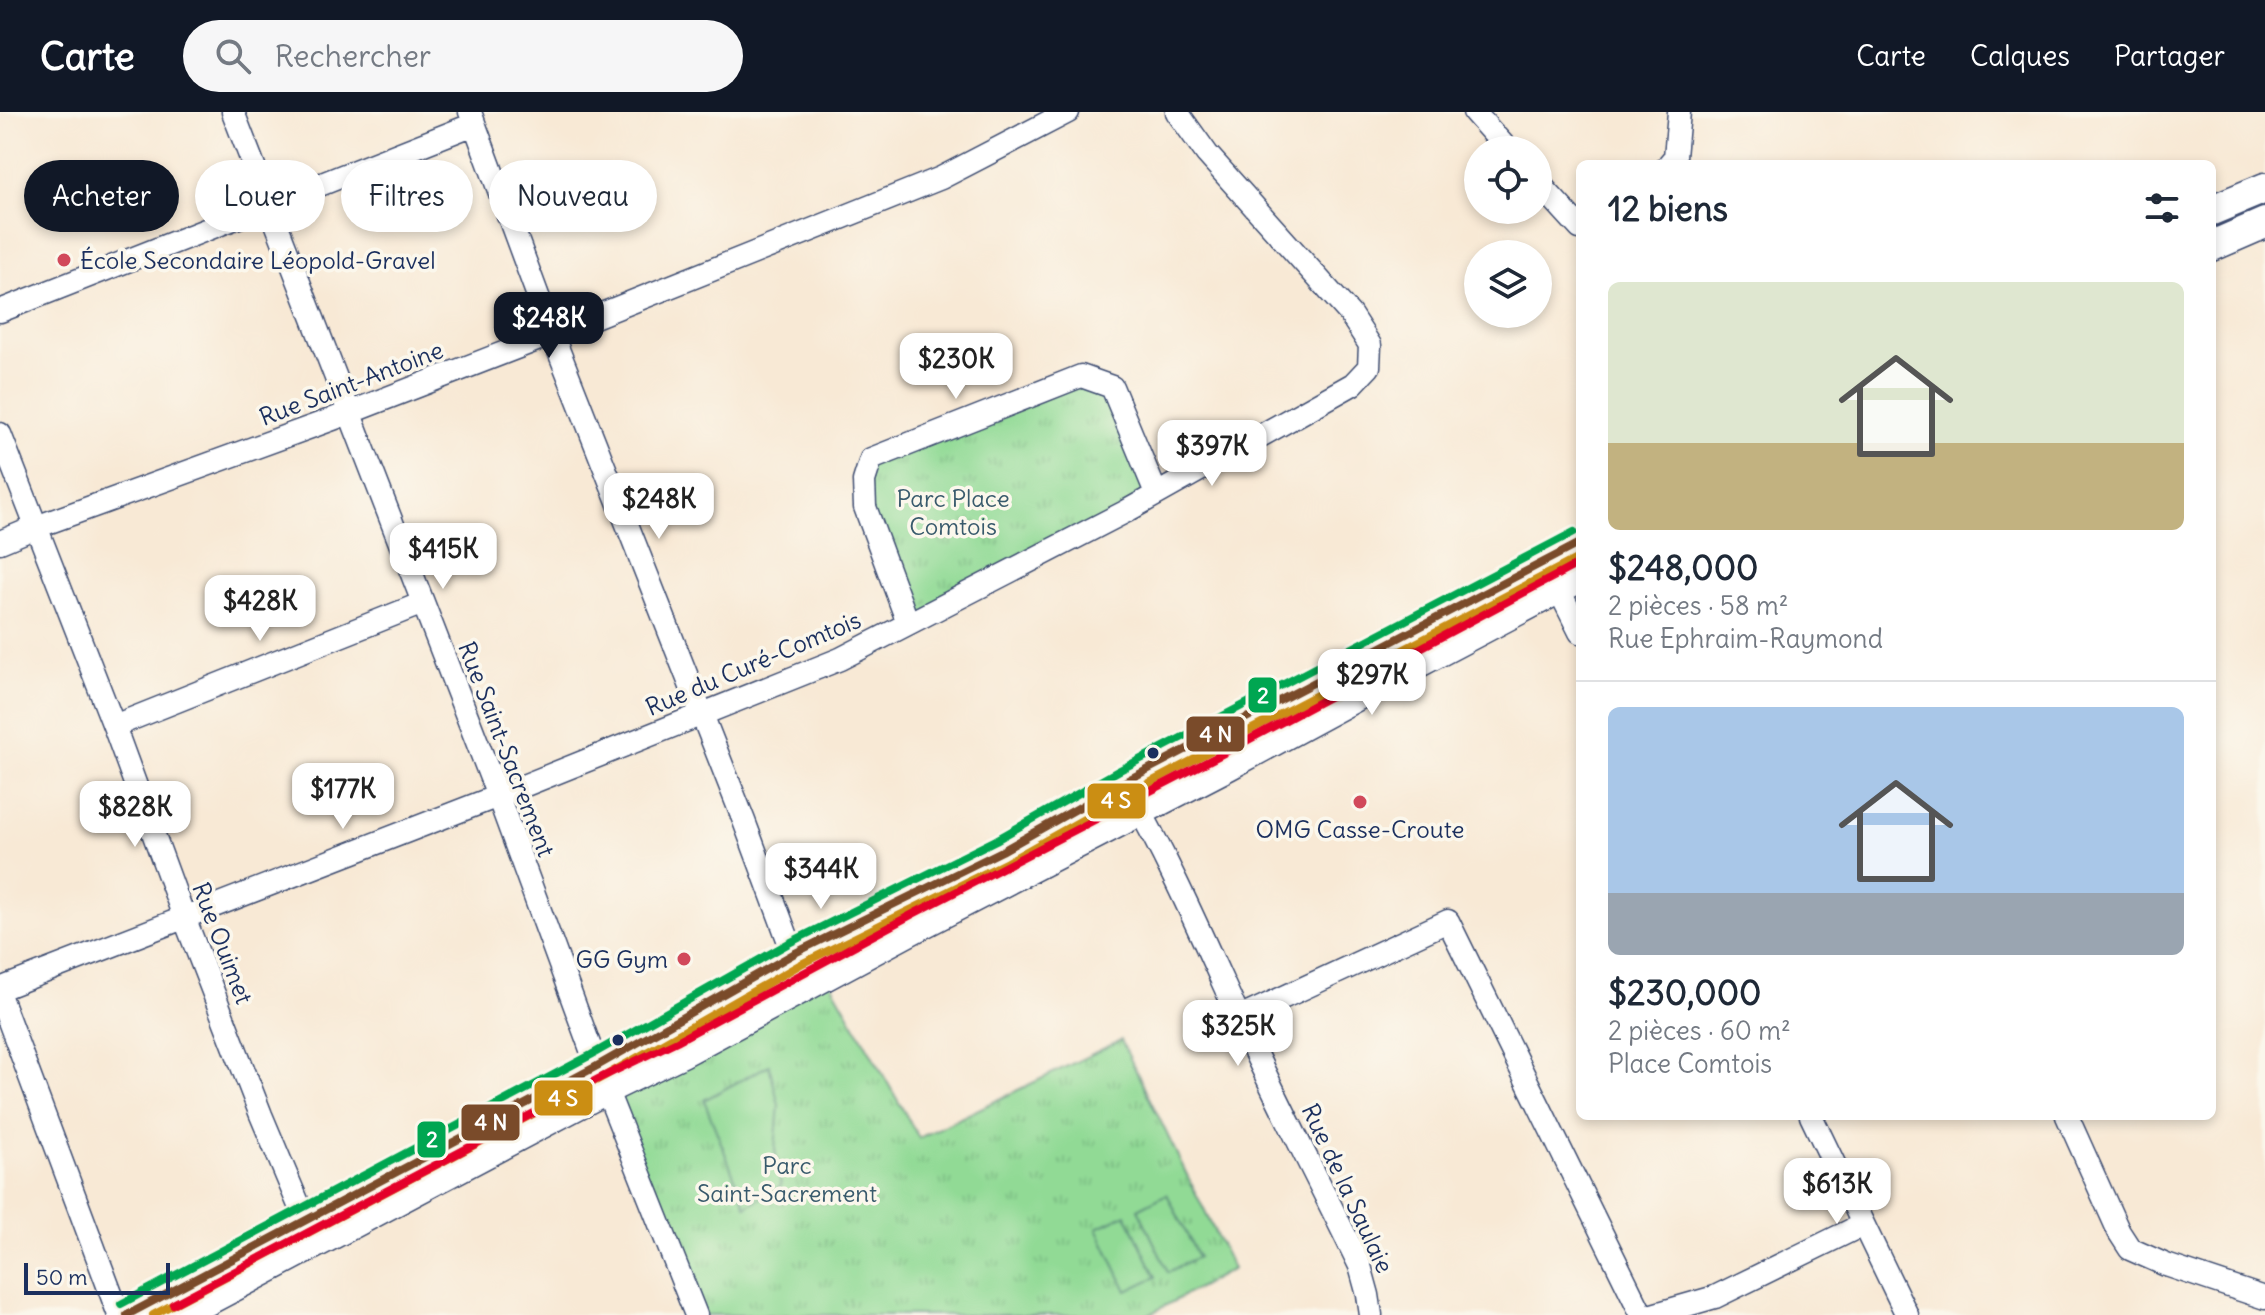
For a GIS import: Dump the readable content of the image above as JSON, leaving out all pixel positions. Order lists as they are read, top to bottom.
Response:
{
  "streets": {
    "street": [
      "Rue Saint-Antoine",
      "Rue du Curé-Comtois",
      "Rue Saint-Sacrement",
      "Rue Ouimet",
      "Rue de la Saulaie"
    ]
  },
  "crossings": [
    ["Rue Saint-Antoine", "Rue Saint-Sacrement"],
    ["Rue Saint-Antoine", "Rue Ouimet"],
    ["Rue du Curé-Comtois", "Rue Saint-Sacrement"],
    ["Rue du Curé-Comtois", "Rue Ouimet"]
  ],
  "parks": ["Parc Place Comtois", "Parc Saint-Sacrement"],
  "places": ["École Secondaire Léopold-Gravel", "OMG Casse-Croute", "GG Gym"],
  "lines": ["transit line 2"],
  "scale_bar": "50 m",
  "page": {
    "header": "Carte",
    "search": "Rechercher",
    "nav": ["Carte", "Calques", "Partager"],
    "chip": [
      "Acheter",
      "Louer",
      "Filtres",
      "Nouveau"
    ],
    "heading": "12 biens",
    "list": [
      {
        "name": "$248,000",
        "note": "2 pièces · 58 m² · Rue Ephraim-Raymond"
      },
      {
        "name": "$230,000",
        "note": "2 pièces · 60 m² · Place Comtois"
      }
    ],
    "price": [
      "$248K",
      "$230K",
      "$397K",
      "$248K",
      "$415K",
      "$428K",
      "$297K",
      "$177K",
      "$828K",
      "$344K",
      "$325K",
      "$613K"
    ],
    "scale": "50 m"
  }
}
